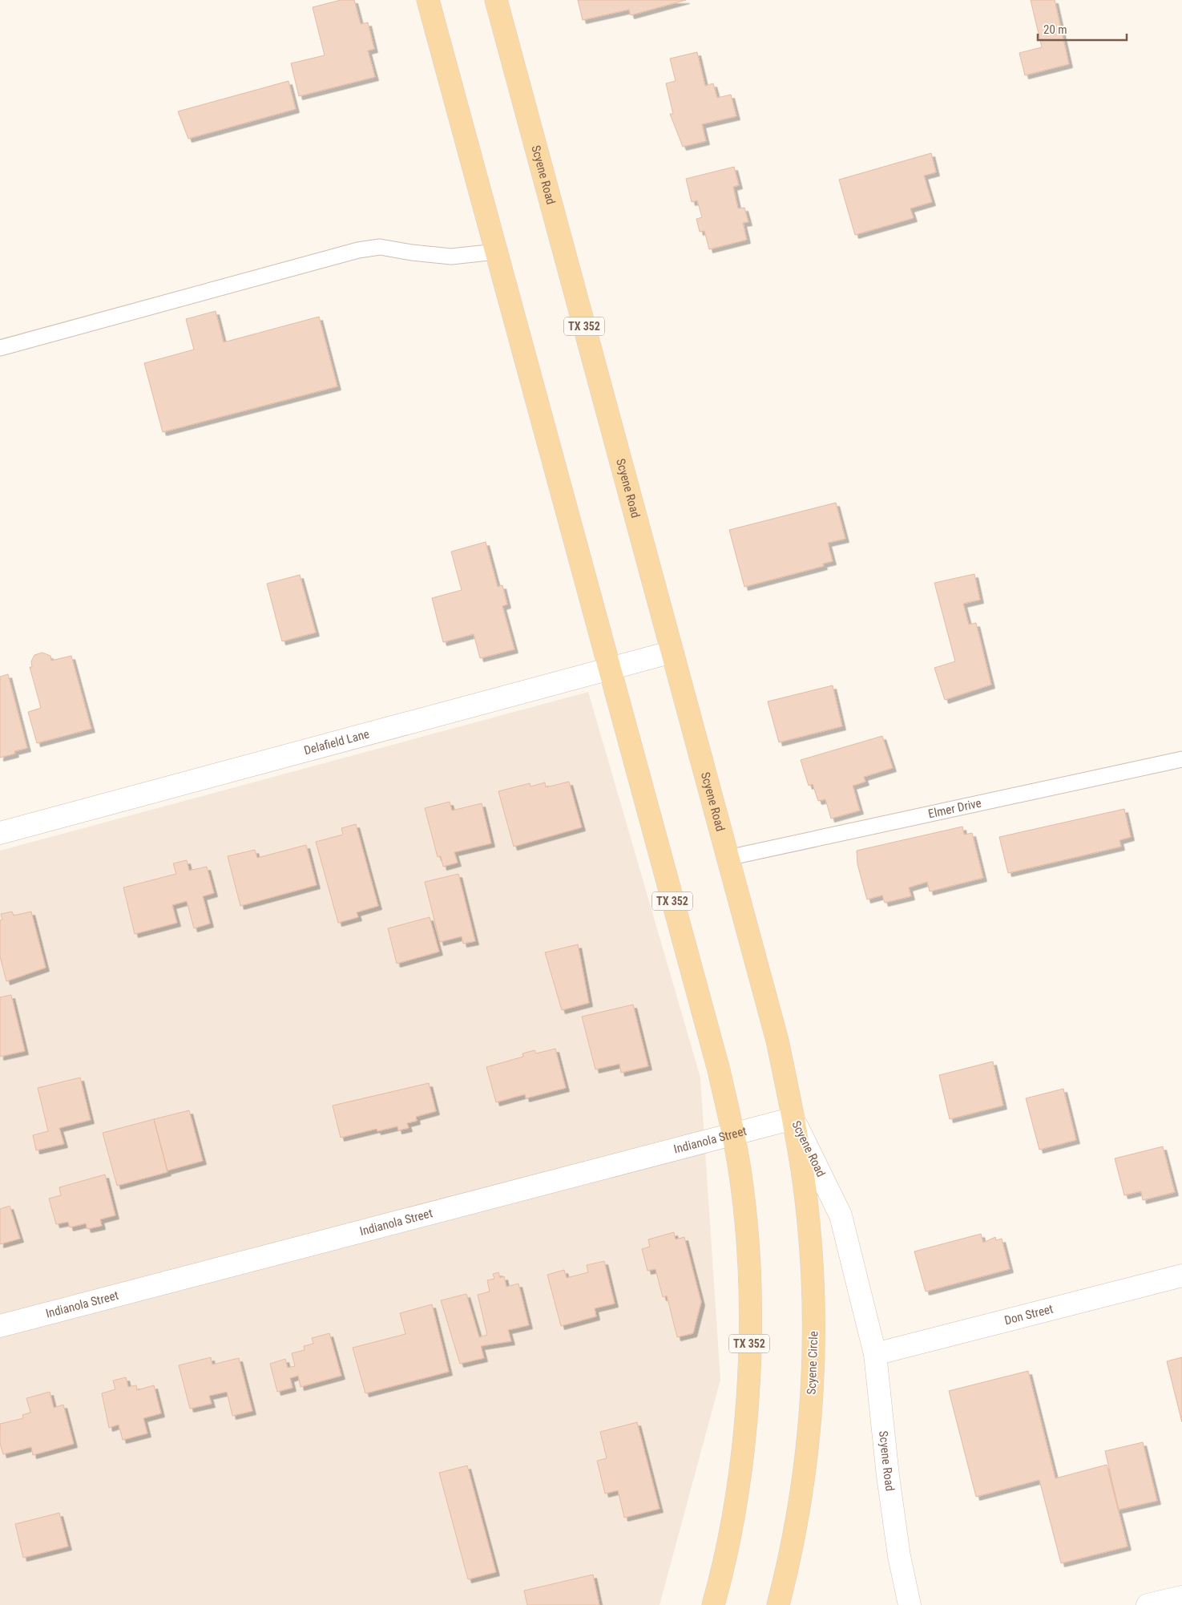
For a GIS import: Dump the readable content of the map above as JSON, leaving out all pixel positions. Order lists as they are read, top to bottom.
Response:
{
  "streets": {
    "main road": ["Scyene Road", "TX 352", "Scyene Circle"],
    "street": ["Delafield Lane", "Indianola Street", "Don Street"],
    "lane": ["Elmer Drive"]
  },
  "crossings": [
    ["Scyene Road", "Delafield Lane"],
    ["Scyene Road", "Elmer Drive"],
    ["Scyene Road", "Indianola Street"],
    ["Scyene Road", "Don Street"],
    ["Scyene Road", "Scyene Circle"],
    ["TX 352", "Delafield Lane"],
    ["TX 352", "Indianola Street"],
    ["Indianola Street", "Scyene Circle"]
  ],
  "scale_bar": "20 m"
}
